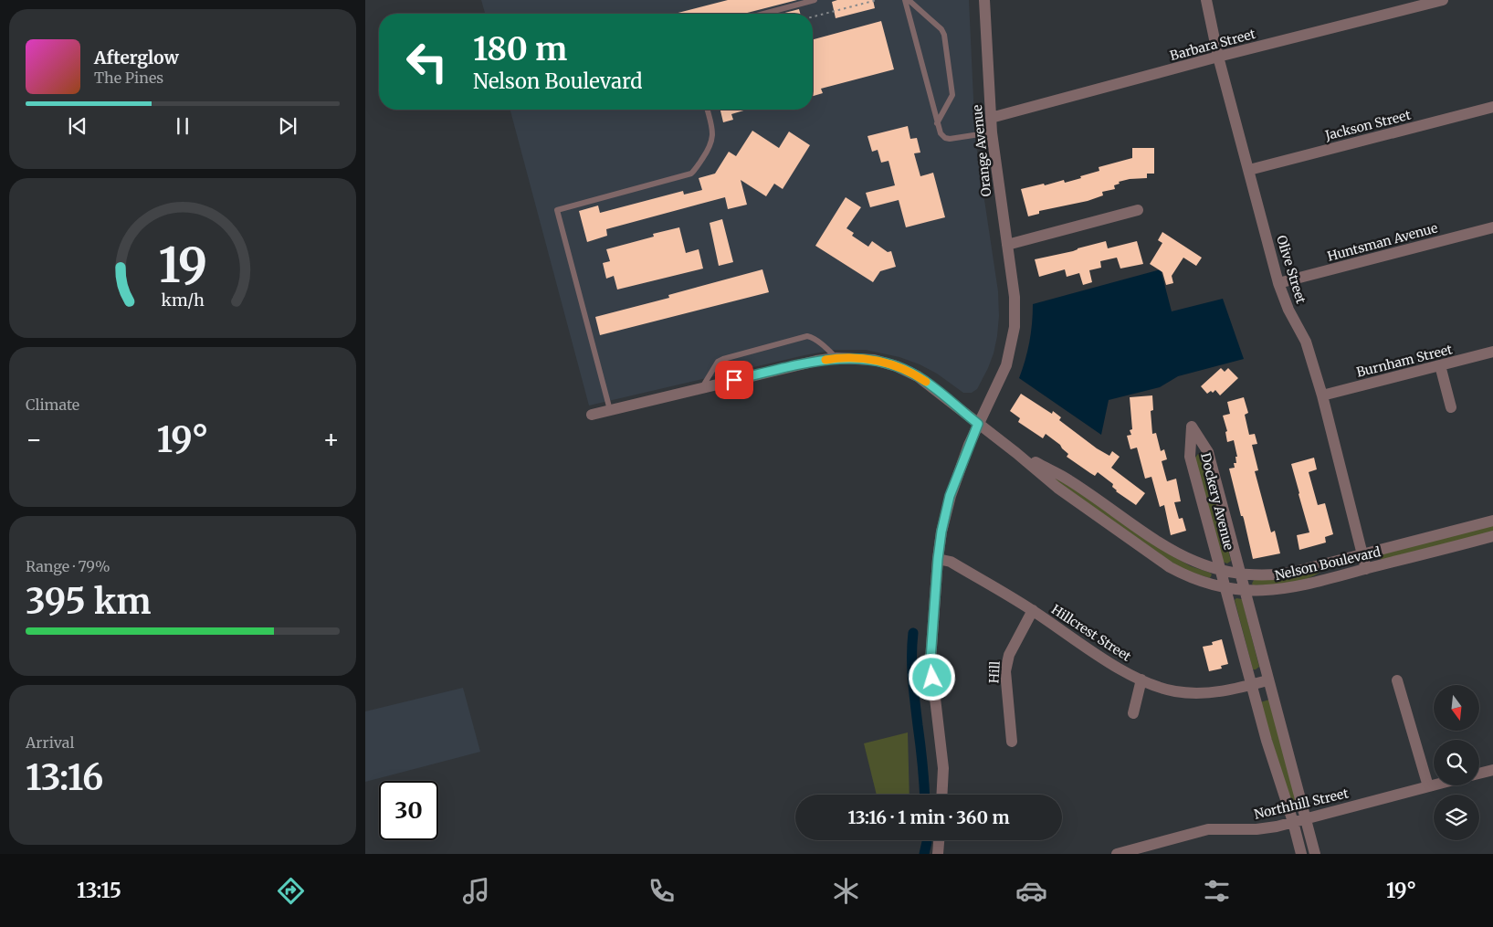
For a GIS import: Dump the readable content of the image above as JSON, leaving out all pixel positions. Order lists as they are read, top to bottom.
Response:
{
  "streets": {
    "street": [
      "Barbara Street",
      "Jackson Street",
      "Orange Avenue",
      "Huntsman Avenue",
      "Olive Street",
      "Burnham Street",
      "Dockery Avenue",
      "Nelson Boulevard",
      "Hillcrest Street",
      "Hill",
      "Northhill Street"
    ]
  },
  "crossings": [
    ["Barbara Street", "Orange Avenue"],
    ["Barbara Street", "Olive Street"],
    ["Jackson Street", "Olive Street"],
    ["Orange Avenue", "Nelson Boulevard"],
    ["Orange Avenue", "Hillcrest Street"],
    ["Huntsman Avenue", "Olive Street"],
    ["Olive Street", "Burnham Street"],
    ["Olive Street", "Nelson Boulevard"],
    ["Dockery Avenue", "Nelson Boulevard"],
    ["Dockery Avenue", "Hillcrest Street"],
    ["Dockery Avenue", "Northhill Street"],
    ["Hillcrest Street", "Hill"]
  ],
  "north": "bottom",
  "page": {
    "turn": ["180 m", "Nelson Boulevard"],
    "song": ["Afterglow", "The Pines"],
    "tile": [
      "Climate",
      ["Range · 79%", "395 km"],
      ["Arrival", "13:16"]
    ],
    "heat": ["−", "19°", "+"],
    "limit": "30",
    "trip": "13:16 · 1 min · 360 m",
    "tabs": ["13:15", "19°"],
    "gauge": ["19", "km/h"]
  }
}
